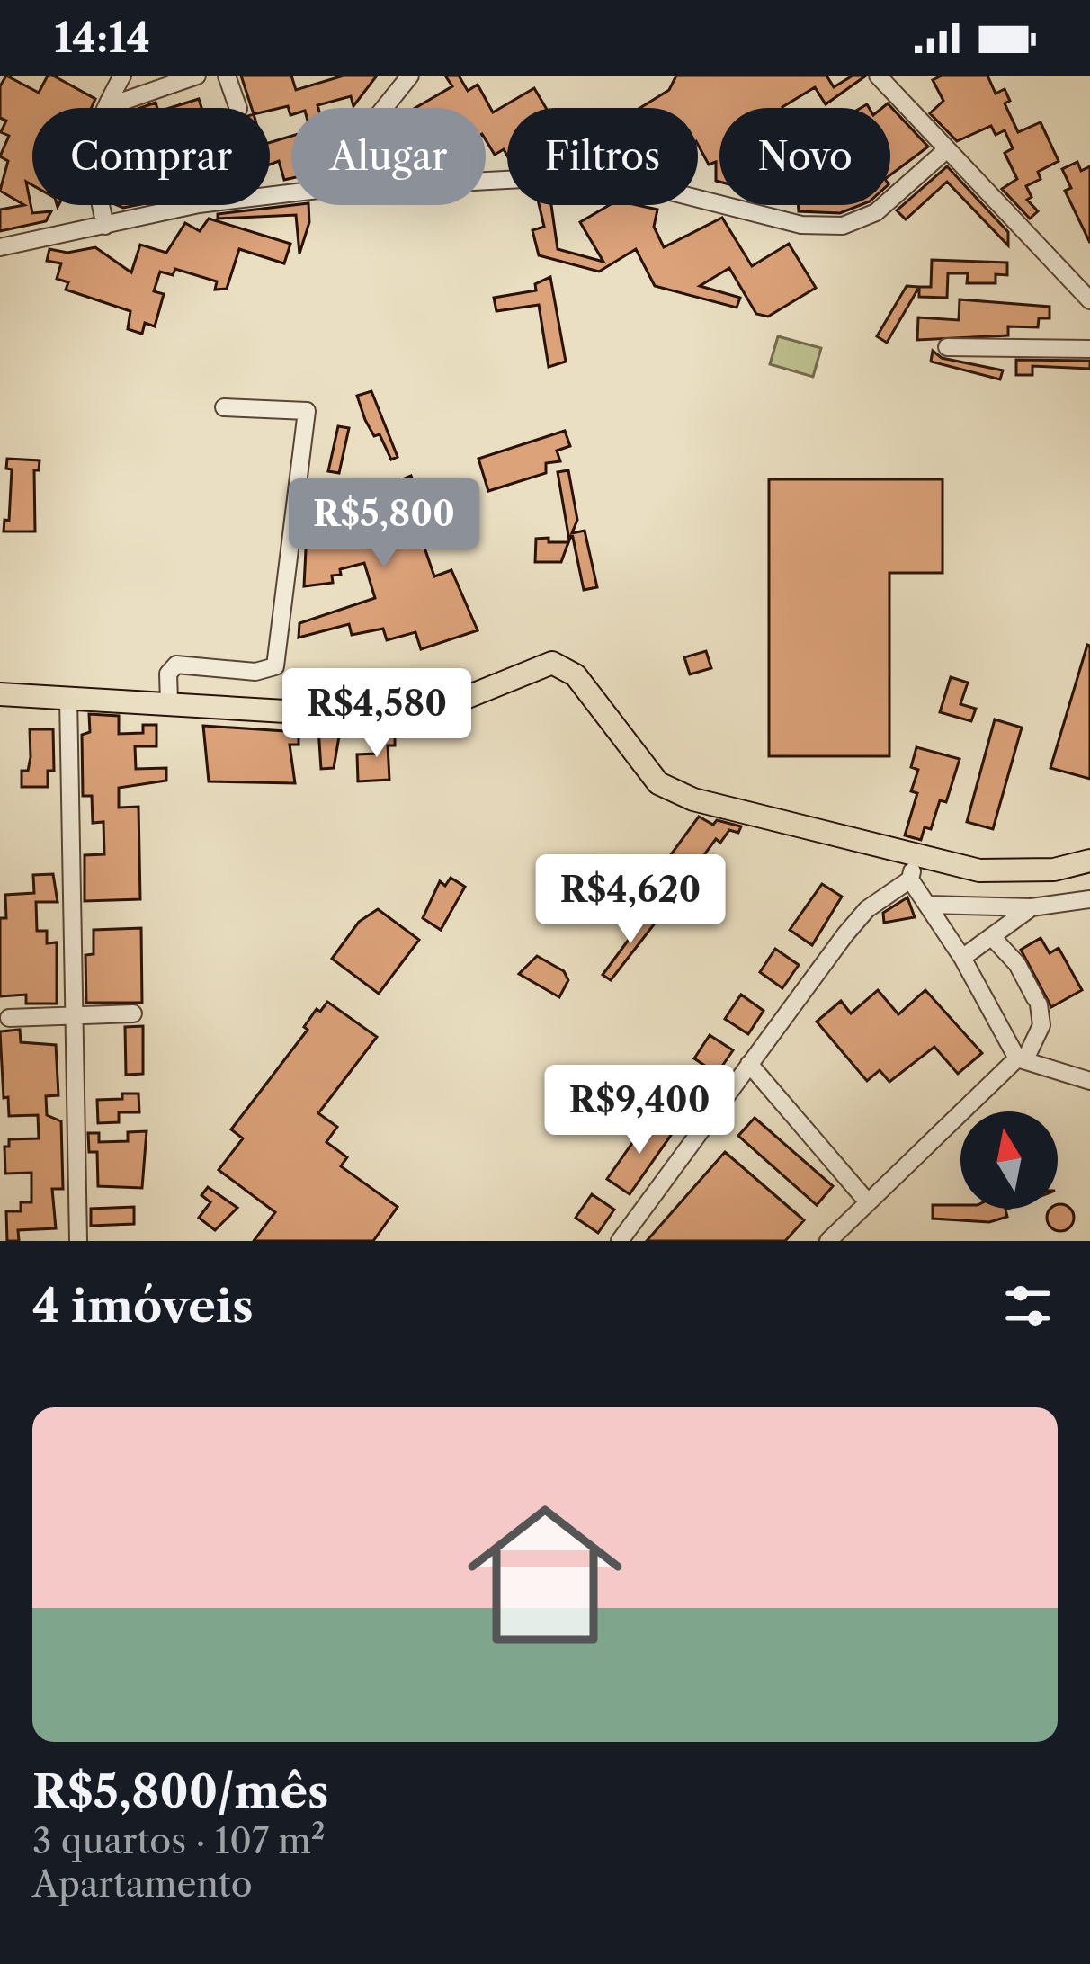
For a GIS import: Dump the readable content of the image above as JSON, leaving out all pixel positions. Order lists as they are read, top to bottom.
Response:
{
  "north": "top",
  "page": {
    "status": "14:14",
    "chip": [
      "Comprar",
      "Alugar",
      "Filtros",
      "Novo"
    ],
    "price": [
      "R$5,800",
      "R$4,580",
      "R$4,620",
      "R$9,400"
    ],
    "heading": "4 imóveis",
    "list": [
      {
        "name": "R$5,800/mês",
        "note": "3 quartos · 107 m² · Apartamento"
      }
    ]
  }
}
